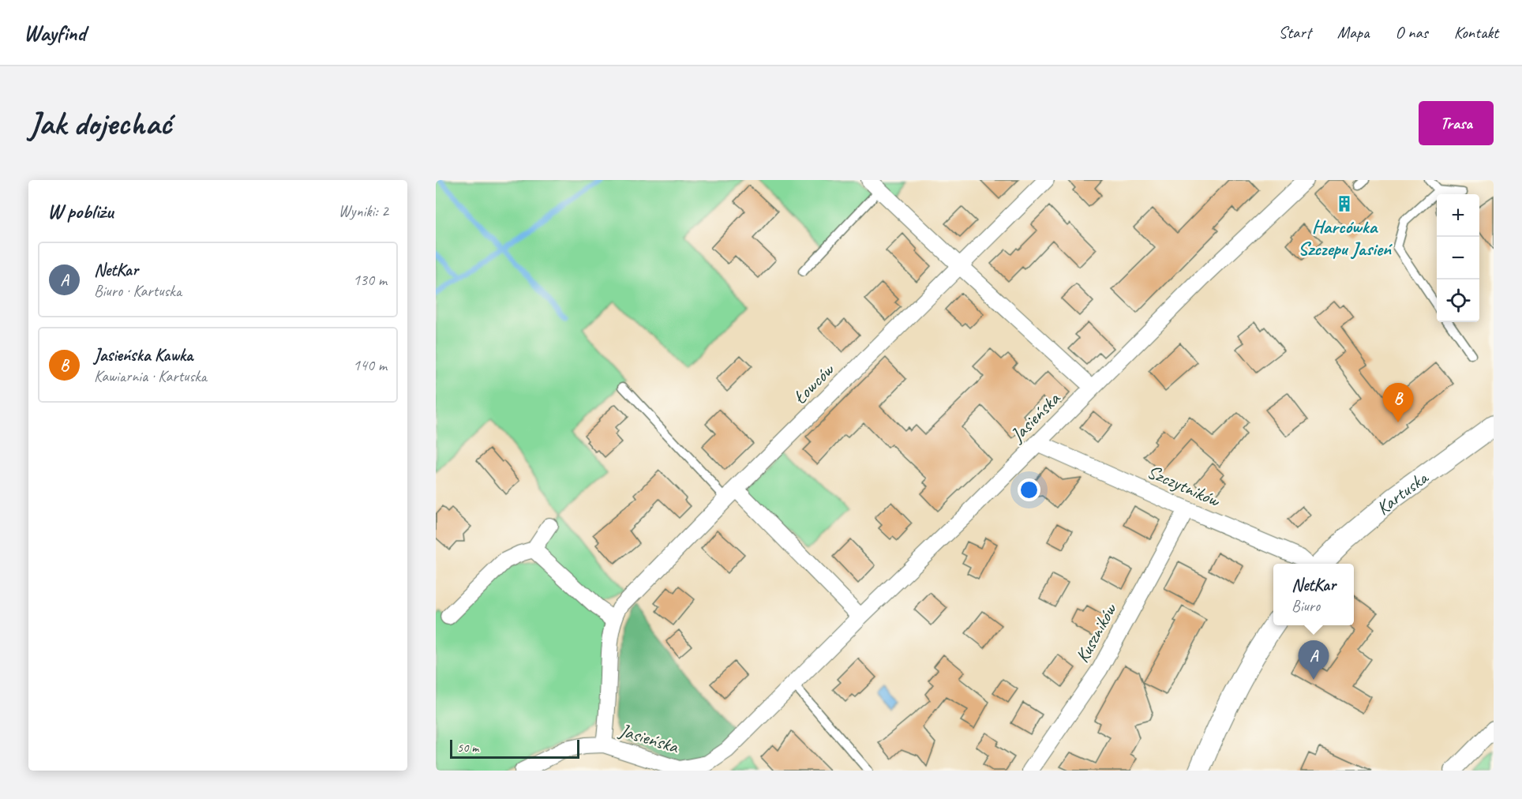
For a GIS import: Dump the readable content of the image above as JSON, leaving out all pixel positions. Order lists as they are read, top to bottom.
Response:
{
  "streets": {
    "street": [
      "Łowców",
      "Jasieńska",
      "Szczytników",
      "Kartuska",
      "Kuszników"
    ]
  },
  "crossings": [
    ["Łowców", "Jasieńska"],
    ["Jasieńska", "Szczytników"],
    ["Szczytników", "Kuszników"]
  ],
  "places": {
    "building": ["Harcówka Szczepu Jasień"]
  },
  "scale_bar": "50 m",
  "page": {
    "header": "Wayfind",
    "nav": [
      "Start",
      "Mapa",
      "O nas",
      "Kontakt"
    ],
    "buttons": "Trasa",
    "title": "Jak dojechać",
    "heading": ["W pobliżu", "Wyniki: 2"],
    "map_buttons": ["+", "−"],
    "list": [
      {
        "mark": "A",
        "name": "NetKar",
        "note": "Biuro · Kartuska",
        "value": "130 m"
      },
      {
        "mark": "B",
        "name": "Jasieńska Kawka",
        "note": "Kawiarnia · Kartuska",
        "value": "140 m"
      }
    ],
    "pins": ["B", "A"],
    "popup": ["NetKar", "Biuro"],
    "scale": "50 m"
  }
}
